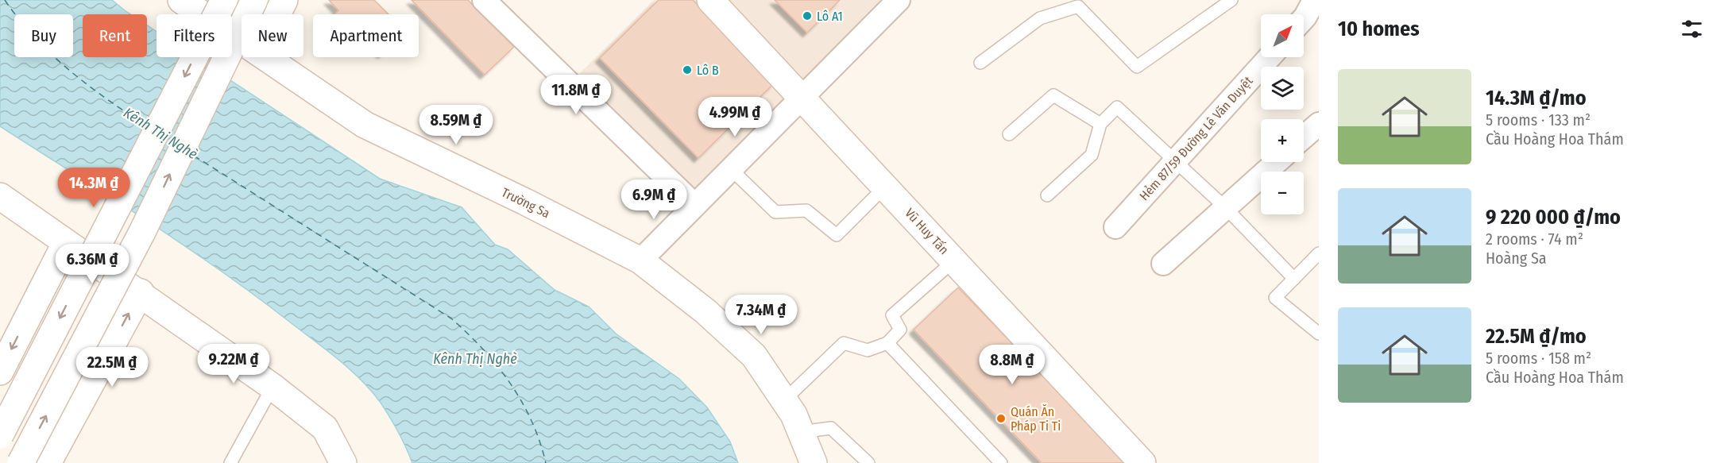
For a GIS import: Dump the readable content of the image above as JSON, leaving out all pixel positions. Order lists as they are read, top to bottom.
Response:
{
  "streets": {
    "street": ["Hẻm 87/59 Đường Lê Văn Duyệt", "Trường Sa", "Vũ Huy Tấn"]
  },
  "water": ["Kênh Thị Nghè"],
  "places": ["Lô A1", "Lô B", "Quán Ăn Pháp Ti Ti"],
  "north": "top right",
  "page": {
    "heading": "10 homes",
    "map_buttons": ["+", "−"],
    "chip": [
      "Buy",
      "Rent",
      "Filters",
      "New",
      "Apartment"
    ],
    "list": [
      {
        "name": "14.3M ₫/mo",
        "note": "5 rooms · 133 m² · Cầu Hoàng Hoa Thám"
      },
      {
        "name": "9 220 000 ₫/mo",
        "note": "2 rooms · 74 m² · Hoàng Sa"
      },
      {
        "name": "22.5M ₫/mo",
        "note": "5 rooms · 158 m² · Cầu Hoàng Hoa Thám"
      }
    ],
    "price": [
      "11.8M ₫",
      "4.99M ₫",
      "8.59M ₫",
      "14.3M ₫",
      "6.9M ₫",
      "6.36M ₫",
      "7.34M ₫",
      "9.22M ₫",
      "8.8M ₫",
      "22.5M ₫"
    ]
  }
}
